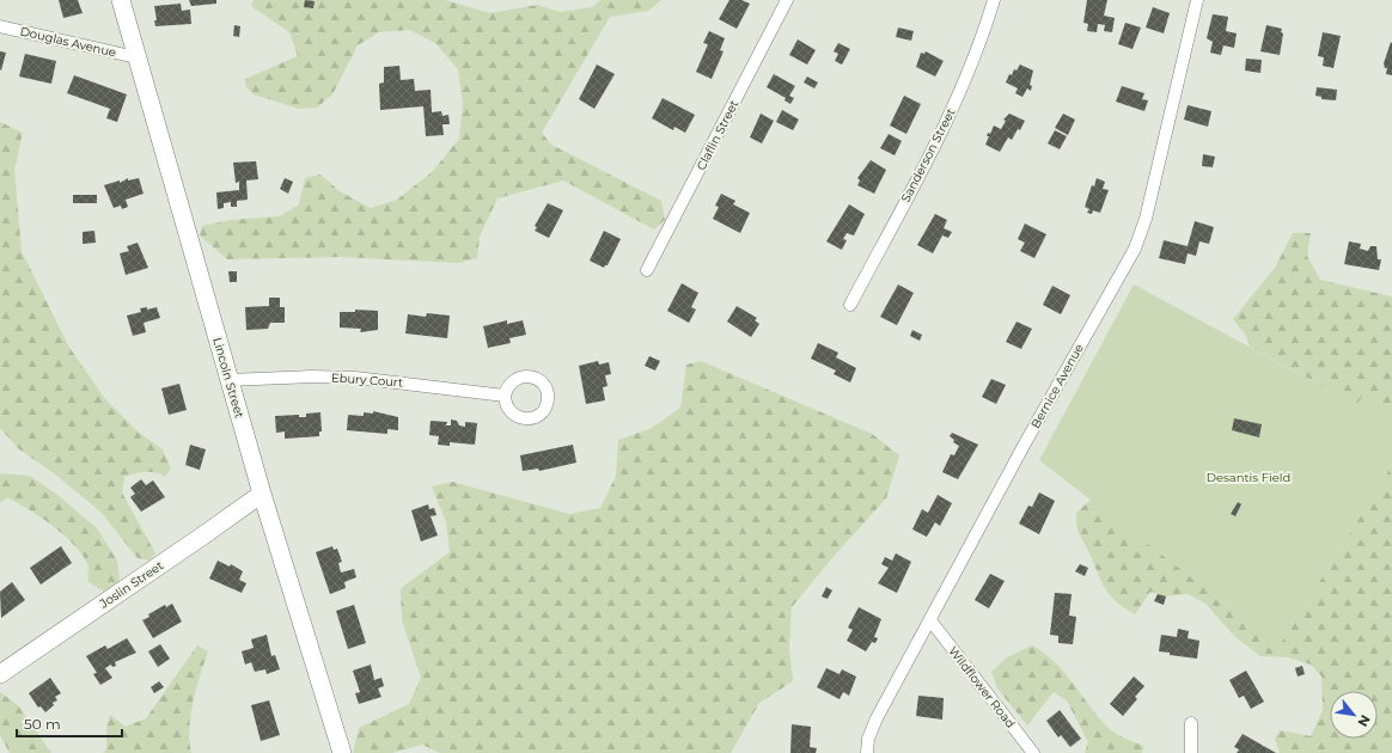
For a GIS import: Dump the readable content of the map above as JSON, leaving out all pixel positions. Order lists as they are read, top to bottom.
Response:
{
  "streets": {
    "street": [
      "Douglas Avenue",
      "Claflin Street",
      "Sanderson Street",
      "Lincoln Street",
      "Ebury Court",
      "Bernice Avenue",
      "Joslin Street",
      "Wildflower Road"
    ]
  },
  "crossings": [
    ["Douglas Avenue", "Lincoln Street"],
    ["Lincoln Street", "Ebury Court"],
    ["Lincoln Street", "Joslin Street"],
    ["Bernice Avenue", "Wildflower Road"]
  ],
  "parks": ["Desantis Field"],
  "scale_bar": "50 m",
  "north": "bottom right"
}
